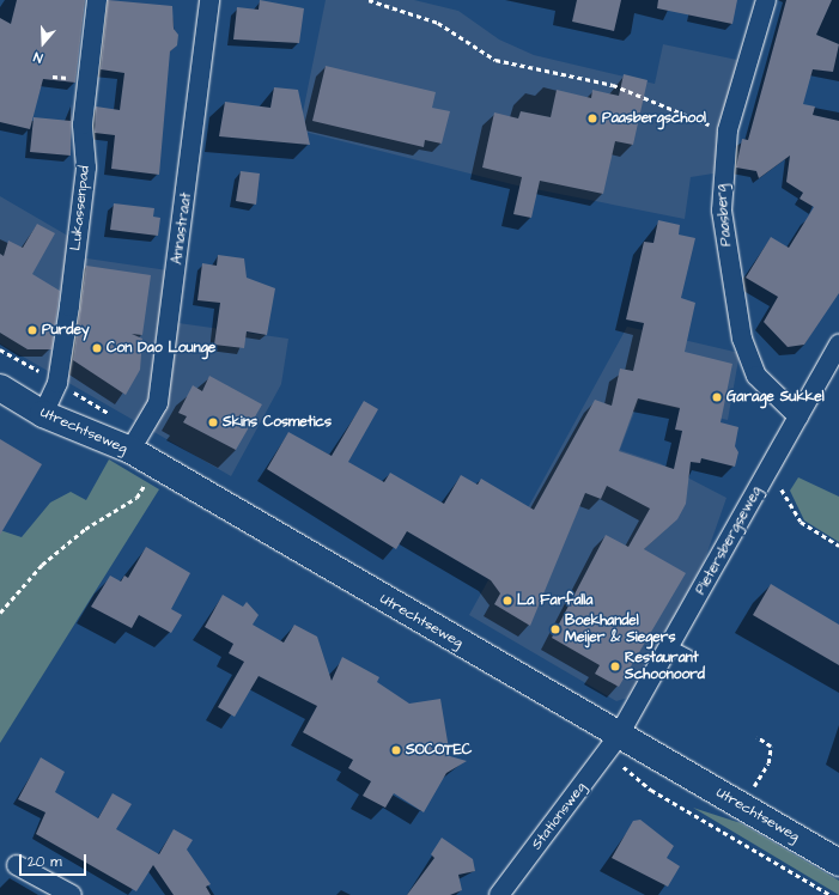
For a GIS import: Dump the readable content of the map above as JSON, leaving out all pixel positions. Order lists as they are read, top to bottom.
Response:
{
  "streets": {
    "main road": ["Utrechtseweg"],
    "street": [
      "Lukassenpad",
      "Paasberg",
      "Annastraat",
      "Pietersbergseweg",
      "Stationsweg"
    ]
  },
  "crossings": [
    ["Lukassenpad", "Utrechtseweg"],
    ["Paasberg", "Pietersbergseweg"],
    ["Annastraat", "Utrechtseweg"],
    ["Utrechtseweg", "Pietersbergseweg"],
    ["Utrechtseweg", "Stationsweg"],
    ["Pietersbergseweg", "Stationsweg"]
  ],
  "places": [
    "Paasbergschool",
    "Purdey",
    "Con Dao Lounge",
    "Garage Sukkel",
    "Skins Cosmetics",
    "La Farfalla",
    "Boekhandel Meijer & Siegers",
    "Restaurant Schoonoord",
    "SOCOTEC"
  ],
  "scale_bar": "20 m",
  "north": "bottom"
}
